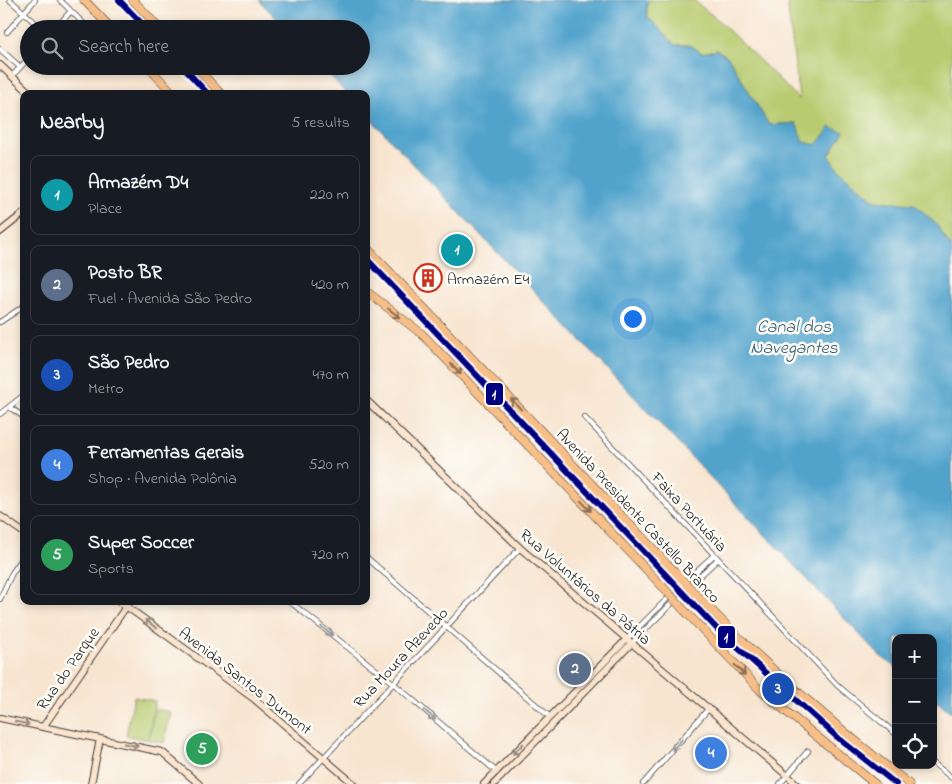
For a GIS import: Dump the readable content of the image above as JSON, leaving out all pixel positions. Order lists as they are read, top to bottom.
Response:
{
  "streets": {
    "main road": ["Avenida Presidente Castello Branco"],
    "street": [
      "Faixa Portuária",
      "Rua Voluntários da Pátria",
      "Rua Moura Azevedo",
      "Rua do Parque",
      "Avenida Santos Dumont"
    ]
  },
  "crossings": [
    ["Rua Voluntários da Pátria", "Rua Moura Azevedo"],
    ["Rua Moura Azevedo", "Avenida Santos Dumont"]
  ],
  "one_way": ["Avenida Santos Dumont"],
  "water": ["Canal dos Navegantes"],
  "places": {
    "building": ["Armazém E4"]
  },
  "lines": ["transit line 1"],
  "page": {
    "search": "Search here",
    "heading": ["Nearby", "5 results"],
    "list": [
      {
        "mark": "1",
        "name": "Armazém D4",
        "note": "Place",
        "value": "220 m"
      },
      {
        "mark": "2",
        "name": "Posto BR",
        "note": "Fuel · Avenida São Pedro",
        "value": "420 m"
      },
      {
        "mark": "3",
        "name": "São Pedro",
        "note": "Metro",
        "value": "470 m"
      },
      {
        "mark": "4",
        "name": "Ferramentas Gerais",
        "note": "Shop · Avenida Polônia",
        "value": "520 m"
      },
      {
        "mark": "5",
        "name": "Super Soccer",
        "note": "Sports",
        "value": "720 m"
      }
    ],
    "pins": [
      "1",
      "2",
      "3",
      "5",
      "4"
    ],
    "map_buttons": ["+", "−"]
  }
}
